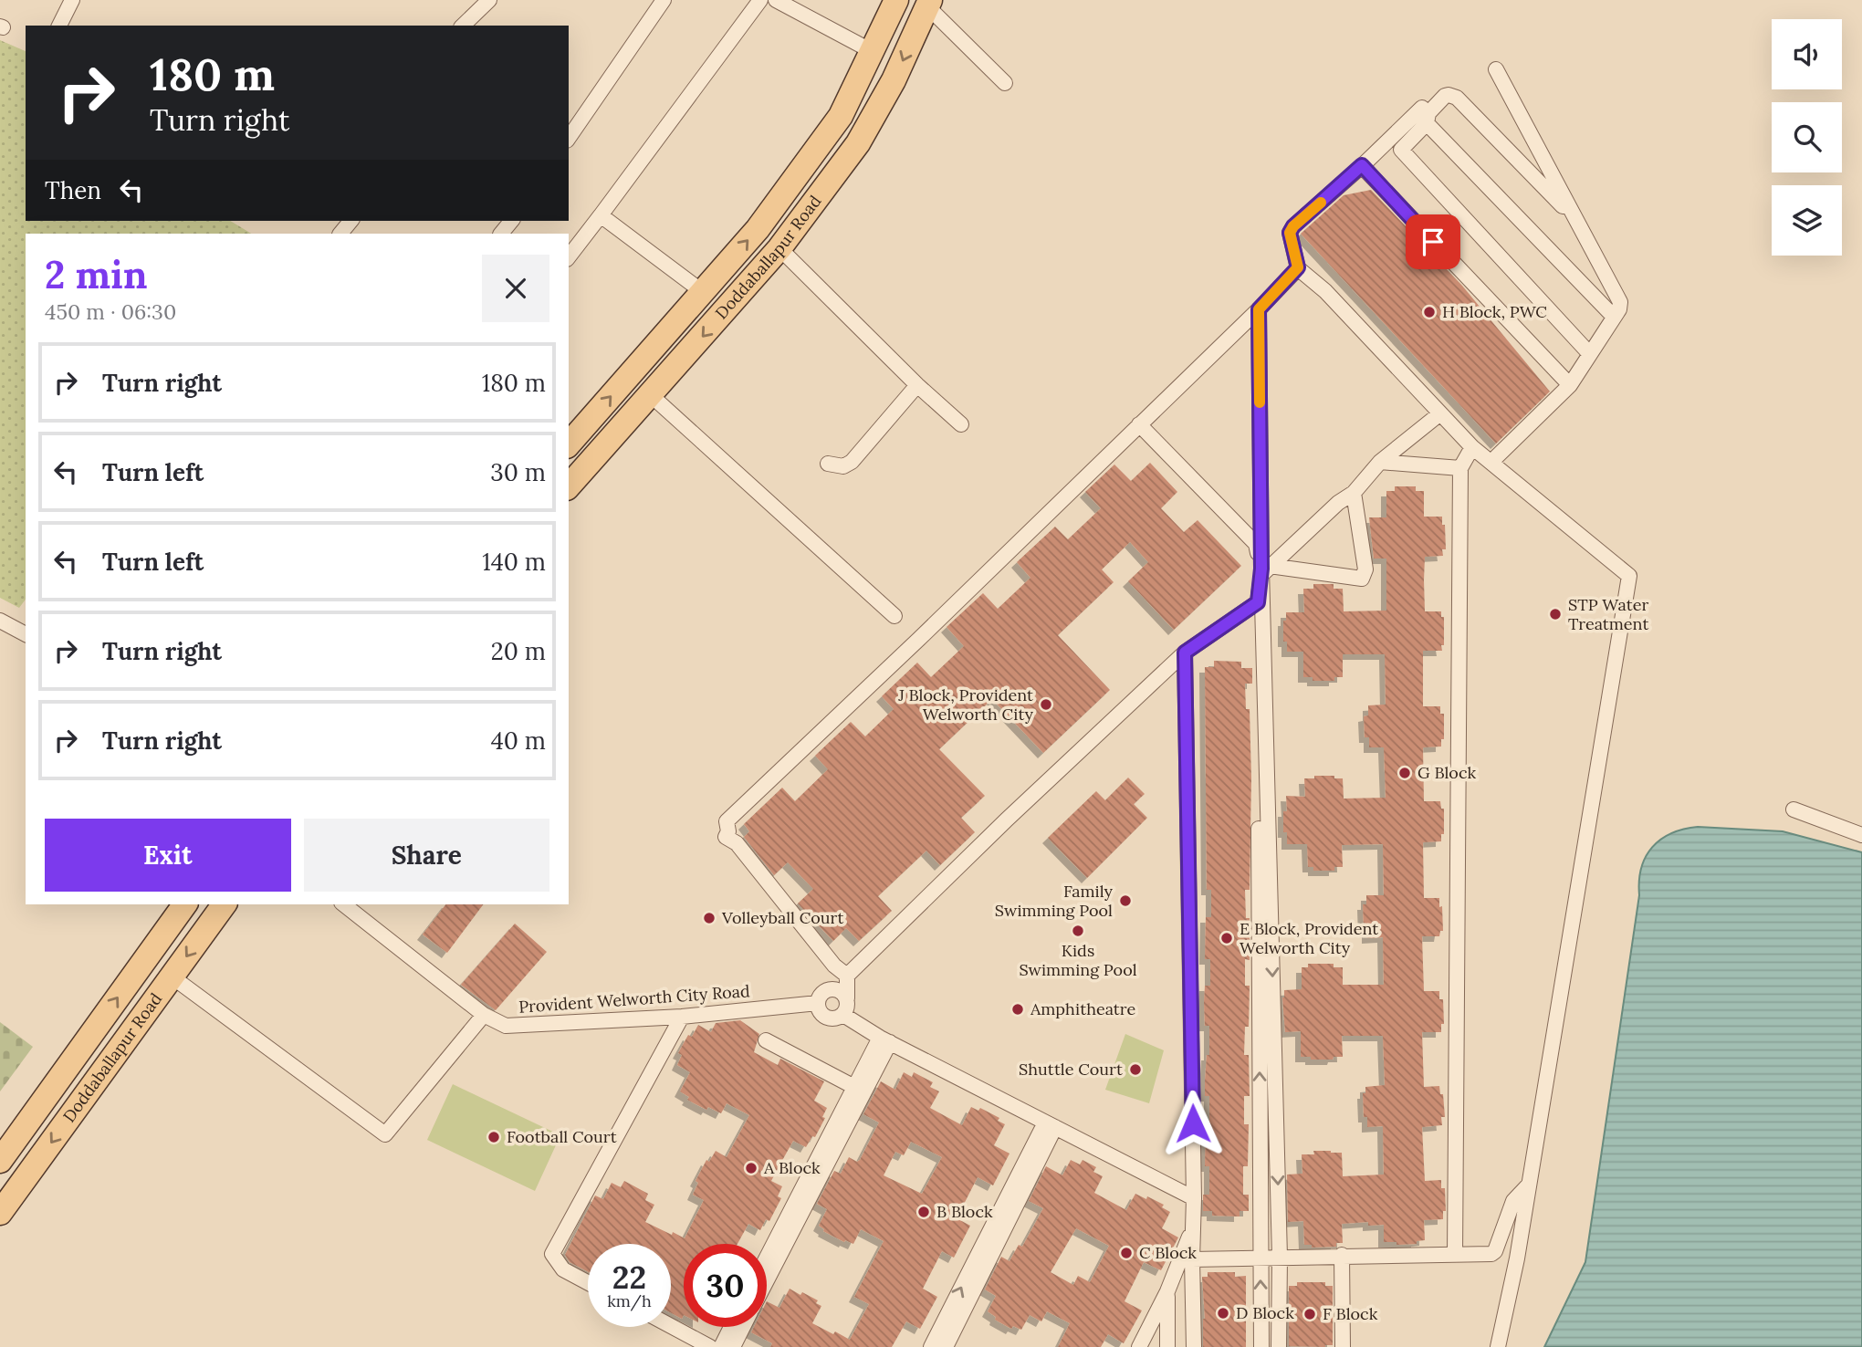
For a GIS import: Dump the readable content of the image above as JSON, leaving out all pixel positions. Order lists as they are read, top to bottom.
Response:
{
  "streets": {
    "main road": ["Doddaballapur Road"],
    "street": ["Provident Welworth City Road"]
  },
  "places": [
    "H Block, PWC",
    "STP Water Treatment",
    "J Block, Provident Welworth City",
    "G Block",
    "Family Swimming Pool",
    "Volleyball Court",
    "Kids Swimming Pool",
    "E Block, Provident Welworth City",
    "Amphitheatre",
    "Shuttle Court",
    "Football Court",
    "A Block",
    "B Block",
    "C Block",
    "D Block",
    "F Block"
  ],
  "page": {
    "turn": ["180 m", "Turn right"],
    "then": "Then",
    "heading": ["2 min", "450 m · 06:30"],
    "list": [
      {
        "name": "Turn right",
        "value": "180 m"
      },
      {
        "name": "Turn left",
        "value": "30 m"
      },
      {
        "name": "Turn left",
        "value": "140 m"
      },
      {
        "name": "Turn right",
        "value": "20 m"
      },
      {
        "name": "Turn right",
        "value": "40 m"
      }
    ],
    "buttons": ["Exit", "Share"],
    "speed": "22 km/h",
    "limit": "30"
  }
}
